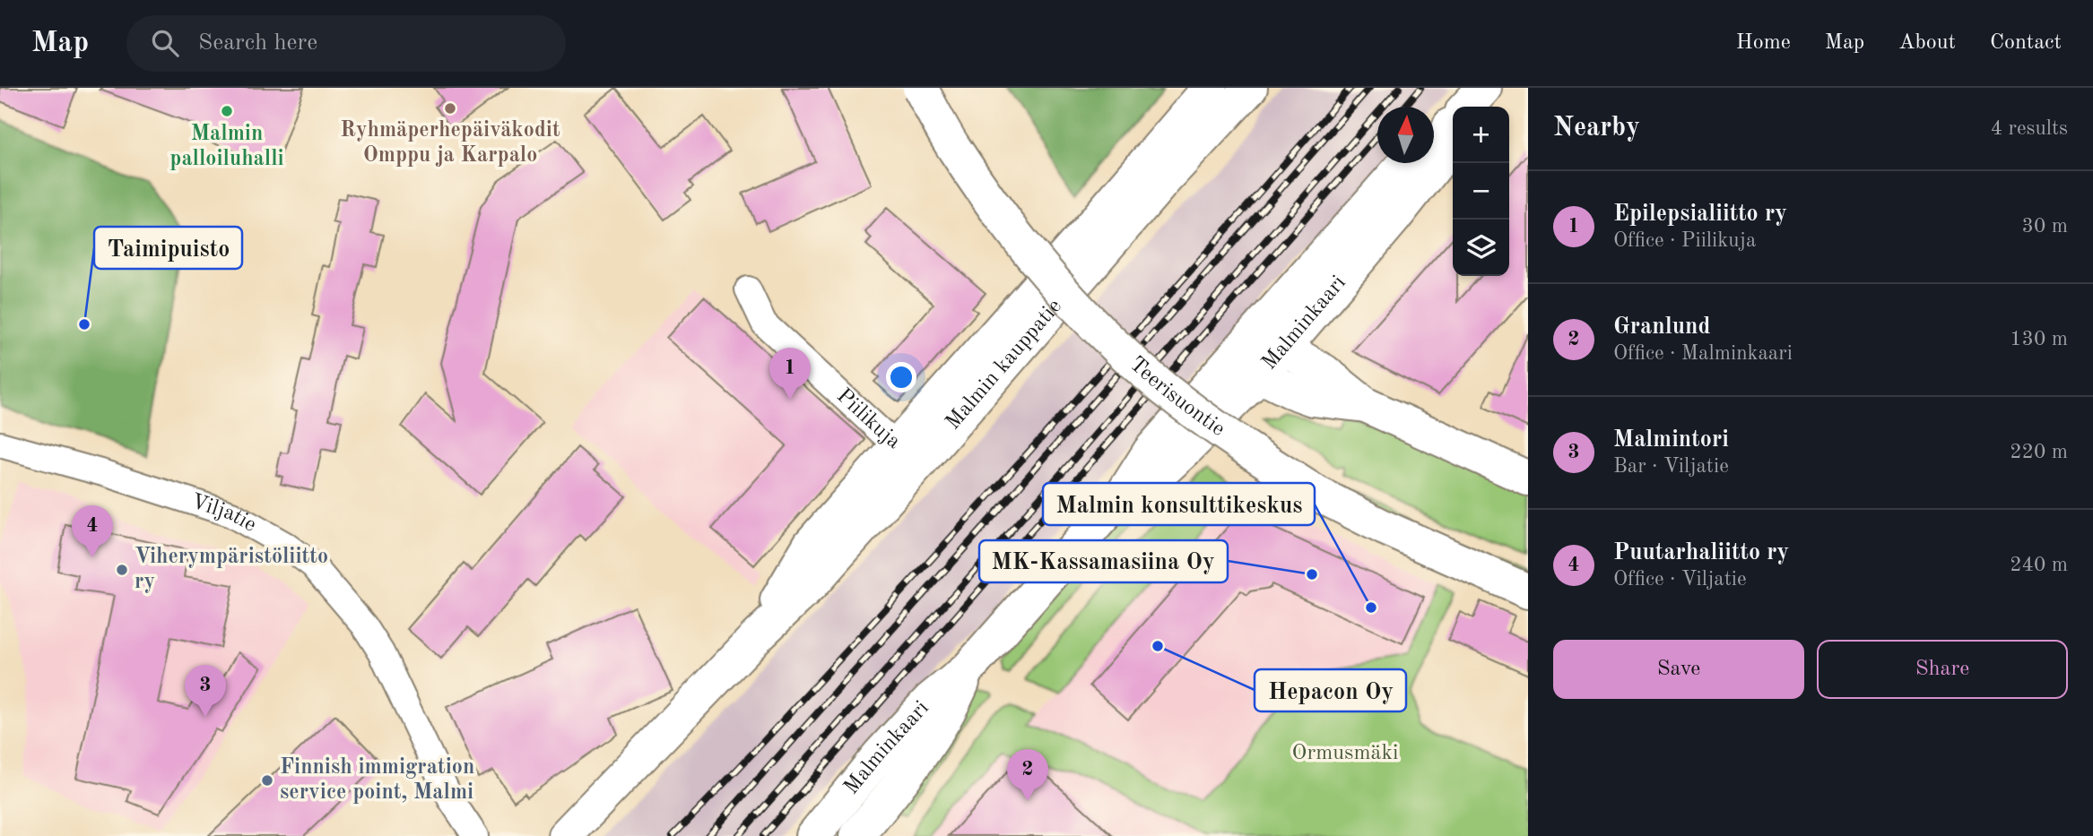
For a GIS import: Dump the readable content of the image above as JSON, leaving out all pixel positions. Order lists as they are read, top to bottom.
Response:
{
  "streets": {
    "main road": ["Malminkaari", "Malmin kauppatie", "Teerisuontie"],
    "street": ["Piilikuja", "Viljatie"]
  },
  "crossings": [
    ["Malmin kauppatie", "Piilikuja"]
  ],
  "parks": ["Ormusmäki"],
  "places": [
    "Ryhmäperhepäiväkodit Omppu ja Karpalo",
    "Malmin palloiluhalli",
    "Taimipuisto",
    "Viherympäristöliitto ry",
    "MK-Kassamasiina Oy",
    "Malmin konsulttikeskus",
    "Hepacon Oy",
    "Finnish immigration service point, Malmi"
  ],
  "north": "top",
  "page": {
    "header": "Map",
    "search": "Search here",
    "nav": [
      "Home",
      "Map",
      "About",
      "Contact"
    ],
    "heading": ["Nearby", "4 results"],
    "map_buttons": ["+", "−"],
    "list": [
      {
        "mark": "1",
        "name": "Epilepsialiitto ry",
        "note": "Office · Piilikuja",
        "value": "30 m"
      },
      {
        "mark": "2",
        "name": "Granlund",
        "note": "Office · Malminkaari",
        "value": "130 m"
      },
      {
        "mark": "3",
        "name": "Malmintori",
        "note": "Bar · Viljatie",
        "value": "220 m"
      },
      {
        "mark": "4",
        "name": "Puutarhaliitto ry",
        "note": "Office · Viljatie",
        "value": "240 m"
      }
    ],
    "pins": [
      "1",
      "4",
      "3",
      "2"
    ],
    "buttons": ["Save", "Share"]
  }
}
